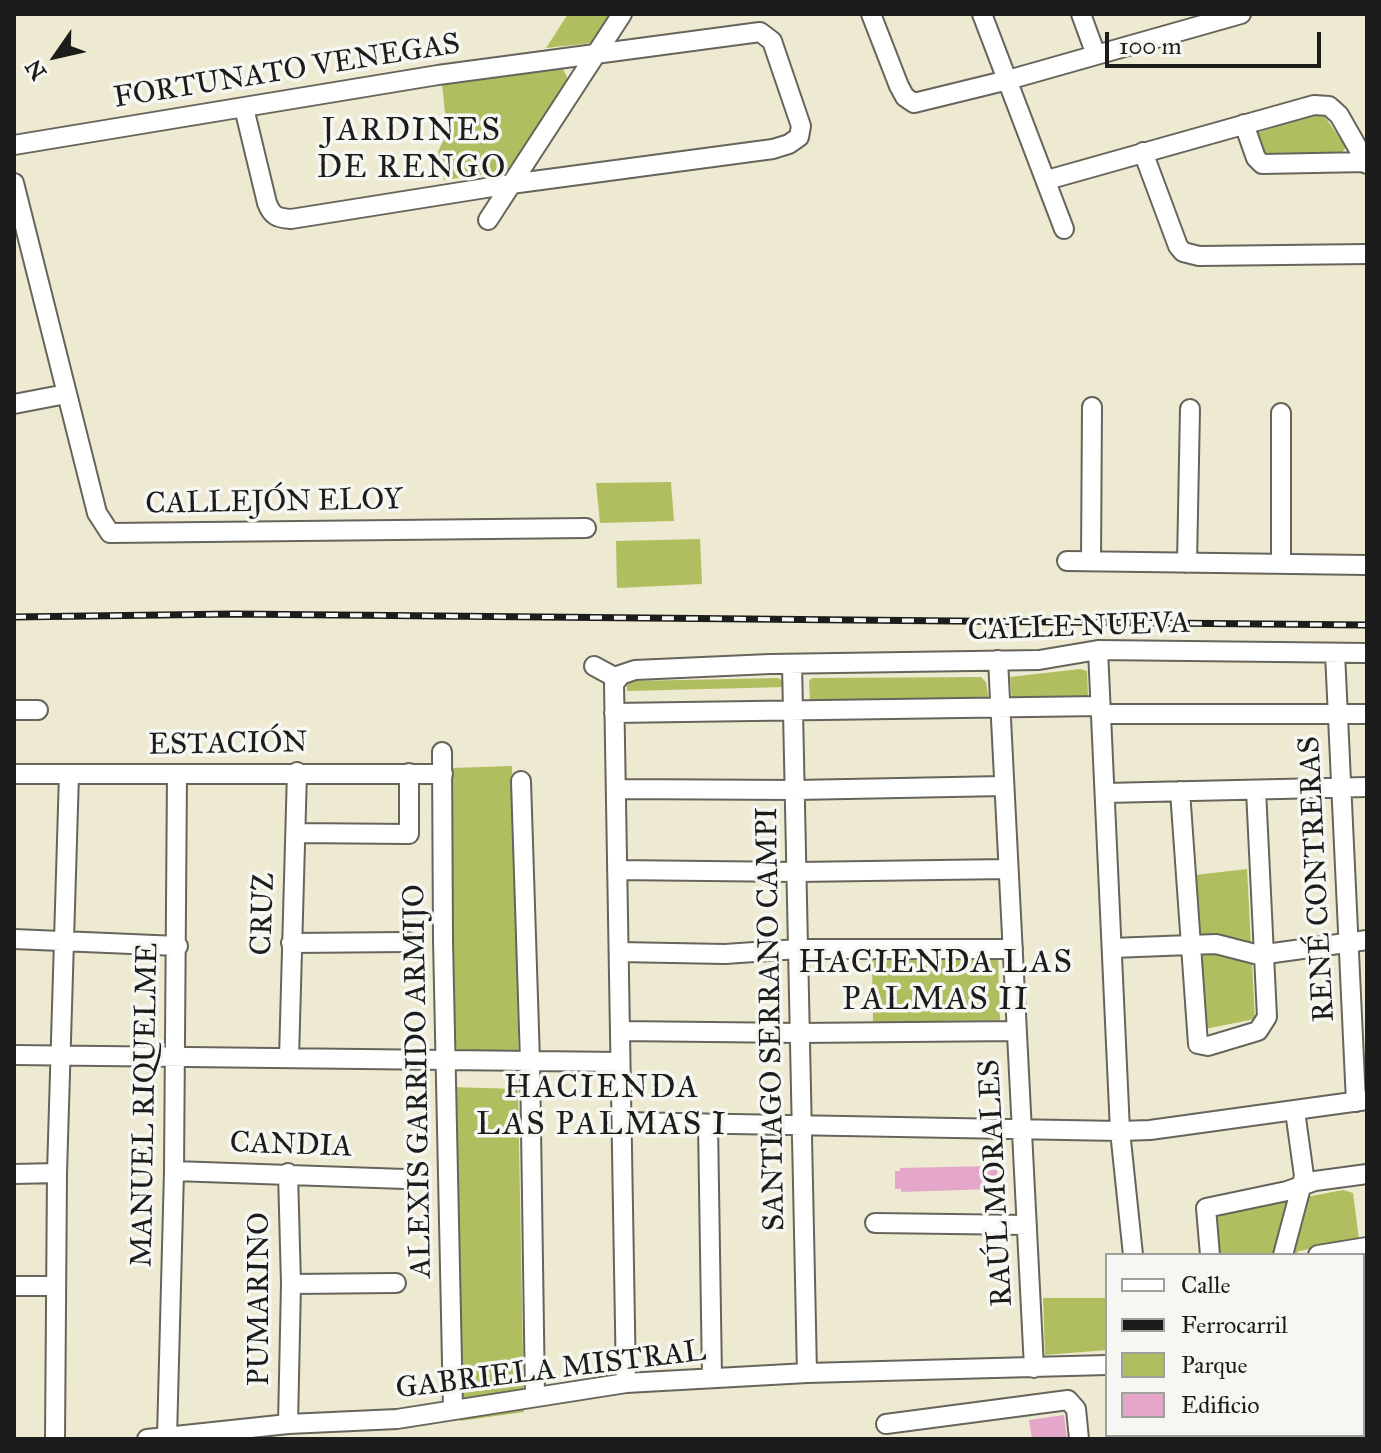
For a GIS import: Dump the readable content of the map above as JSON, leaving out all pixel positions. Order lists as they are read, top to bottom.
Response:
{
  "streets": {
    "street": [
      "FORTUNATO VENEGAS",
      "CALLEJÓN ELOY",
      "CALLE NUEVA",
      "ESTACIÓN",
      "RENÉ CONTRERAS",
      "CRUZ",
      "SANTIAGO SERRANO CAMPI",
      "ALEXIS GARRIDO ARMIJO",
      "MANUEL RIQUELME",
      "CANDIA",
      "RAÚL MORALES",
      "PUMARINO",
      "GABRIELA MISTRAL"
    ]
  },
  "crossings": [
    ["CALLE NUEVA", "RENÉ CONTRERAS"],
    ["CALLE NUEVA", "SANTIAGO SERRANO CAMPI"],
    ["CALLE NUEVA", "RAÚL MORALES"],
    ["ESTACIÓN", "CRUZ"],
    ["ESTACIÓN", "ALEXIS GARRIDO ARMIJO"],
    ["ESTACIÓN", "MANUEL RIQUELME"],
    ["SANTIAGO SERRANO CAMPI", "GABRIELA MISTRAL"],
    ["ALEXIS GARRIDO ARMIJO", "GABRIELA MISTRAL"],
    ["MANUEL RIQUELME", "CANDIA"],
    ["MANUEL RIQUELME", "GABRIELA MISTRAL"],
    ["CANDIA", "PUMARINO"],
    ["RAÚL MORALES", "GABRIELA MISTRAL"],
    ["PUMARINO", "GABRIELA MISTRAL"]
  ],
  "districts": ["JARDINES DE RENGO", "HACIENDA LAS PALMAS II", "HACIENDA LAS PALMAS I"],
  "legend": [
    "Calle",
    "Ferrocarril",
    "Parque",
    "Edificio"
  ],
  "scale_bar": "100 m",
  "north": "bottom left"
}
